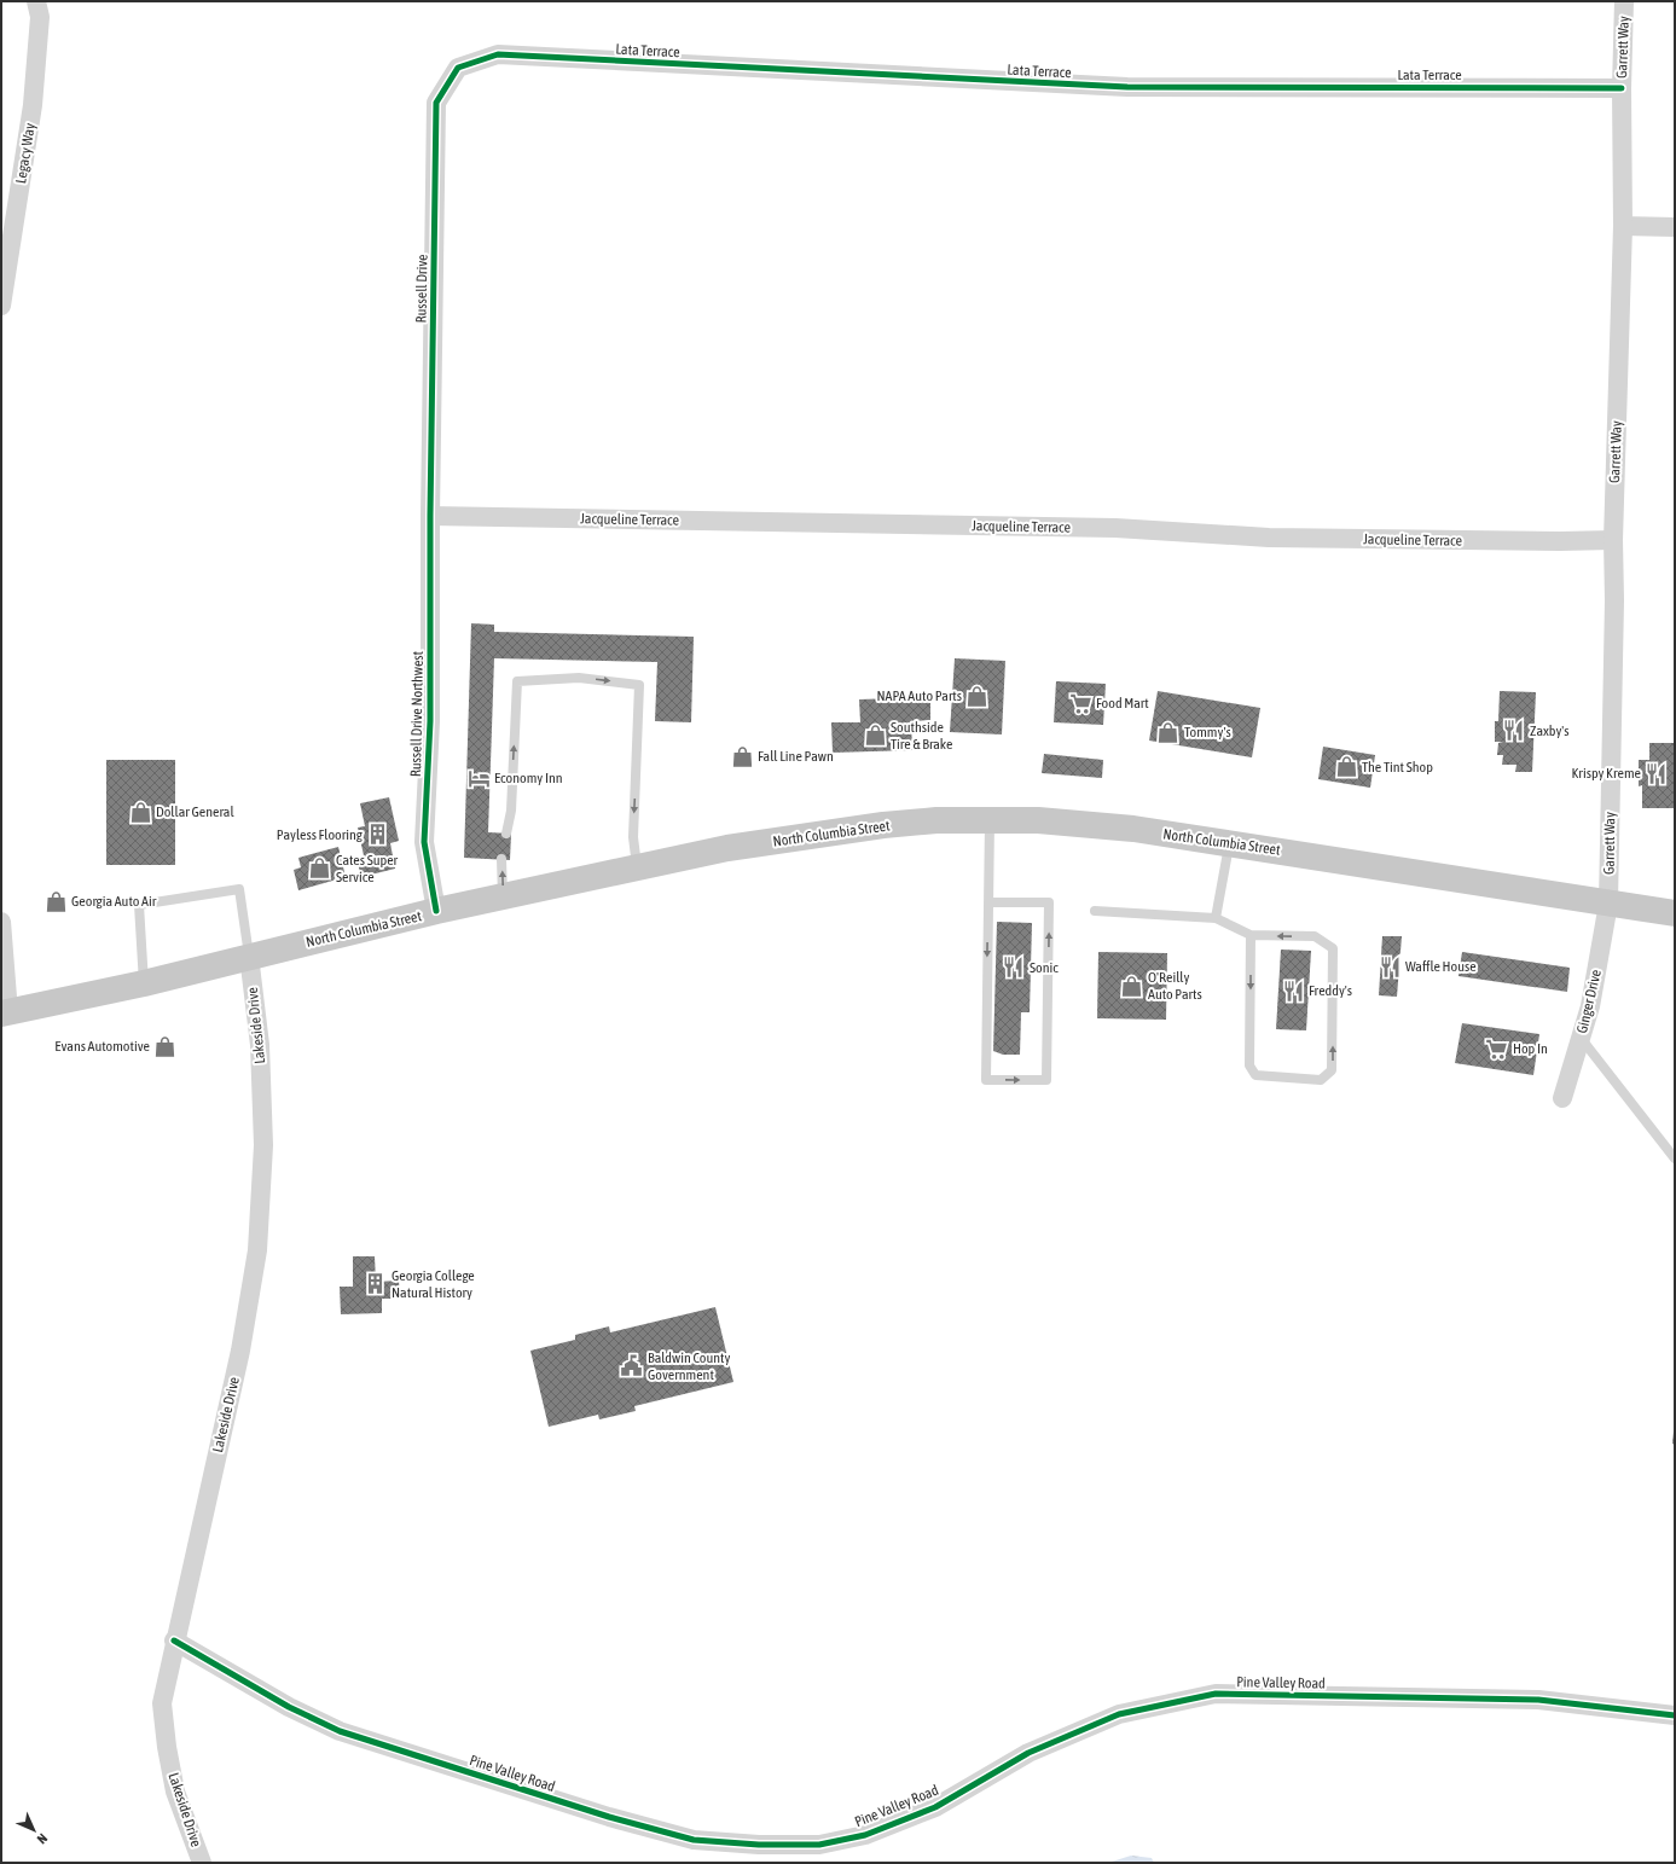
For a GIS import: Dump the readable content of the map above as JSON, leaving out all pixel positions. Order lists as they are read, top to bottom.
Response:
{
  "streets": {
    "main road": ["North Columbia Street"],
    "street": [
      "Garrett Way",
      "Lata Terrace",
      "Legacy Way",
      "Russell Drive",
      "Jacqueline Terrace",
      "Russell Drive Northwest",
      "Ginger Drive",
      "Lakeside Drive",
      "Pine Valley Road"
    ]
  },
  "crossings": [
    ["Garrett Way", "Lata Terrace"],
    ["Garrett Way", "Jacqueline Terrace"],
    ["Garrett Way", "North Columbia Street"],
    ["Garrett Way", "Ginger Drive"],
    ["Lata Terrace", "Russell Drive"],
    ["Russell Drive", "Jacqueline Terrace"],
    ["Russell Drive", "Russell Drive Northwest"],
    ["Jacqueline Terrace", "Russell Drive Northwest"],
    ["Russell Drive Northwest", "North Columbia Street"],
    ["North Columbia Street", "Ginger Drive"],
    ["North Columbia Street", "Lakeside Drive"],
    ["Lakeside Drive", "Pine Valley Road"]
  ],
  "places": {
    "shop": [
      "NAPA Auto Parts",
      "Tommy's",
      "Southside Tire & Brake",
      "Fall Line Pawn",
      "The Tint Shop",
      "Dollar General",
      "Cates Super Service",
      "Georgia Auto Air",
      "O'Reilly Auto Parts",
      "Evans Automotive"
    ],
    "supermarket": ["Food Mart", "Hop In"],
    "restaurant": [
      "Zaxby's",
      "Krispy Kreme",
      "Waffle House",
      "Sonic",
      "Freddy's"
    ],
    "hotel": ["Economy Inn"],
    "building": ["Payless Flooring", "Georgia College Natural History"],
    "public building": ["Baldwin County Government"]
  },
  "north": "bottom right"
}
